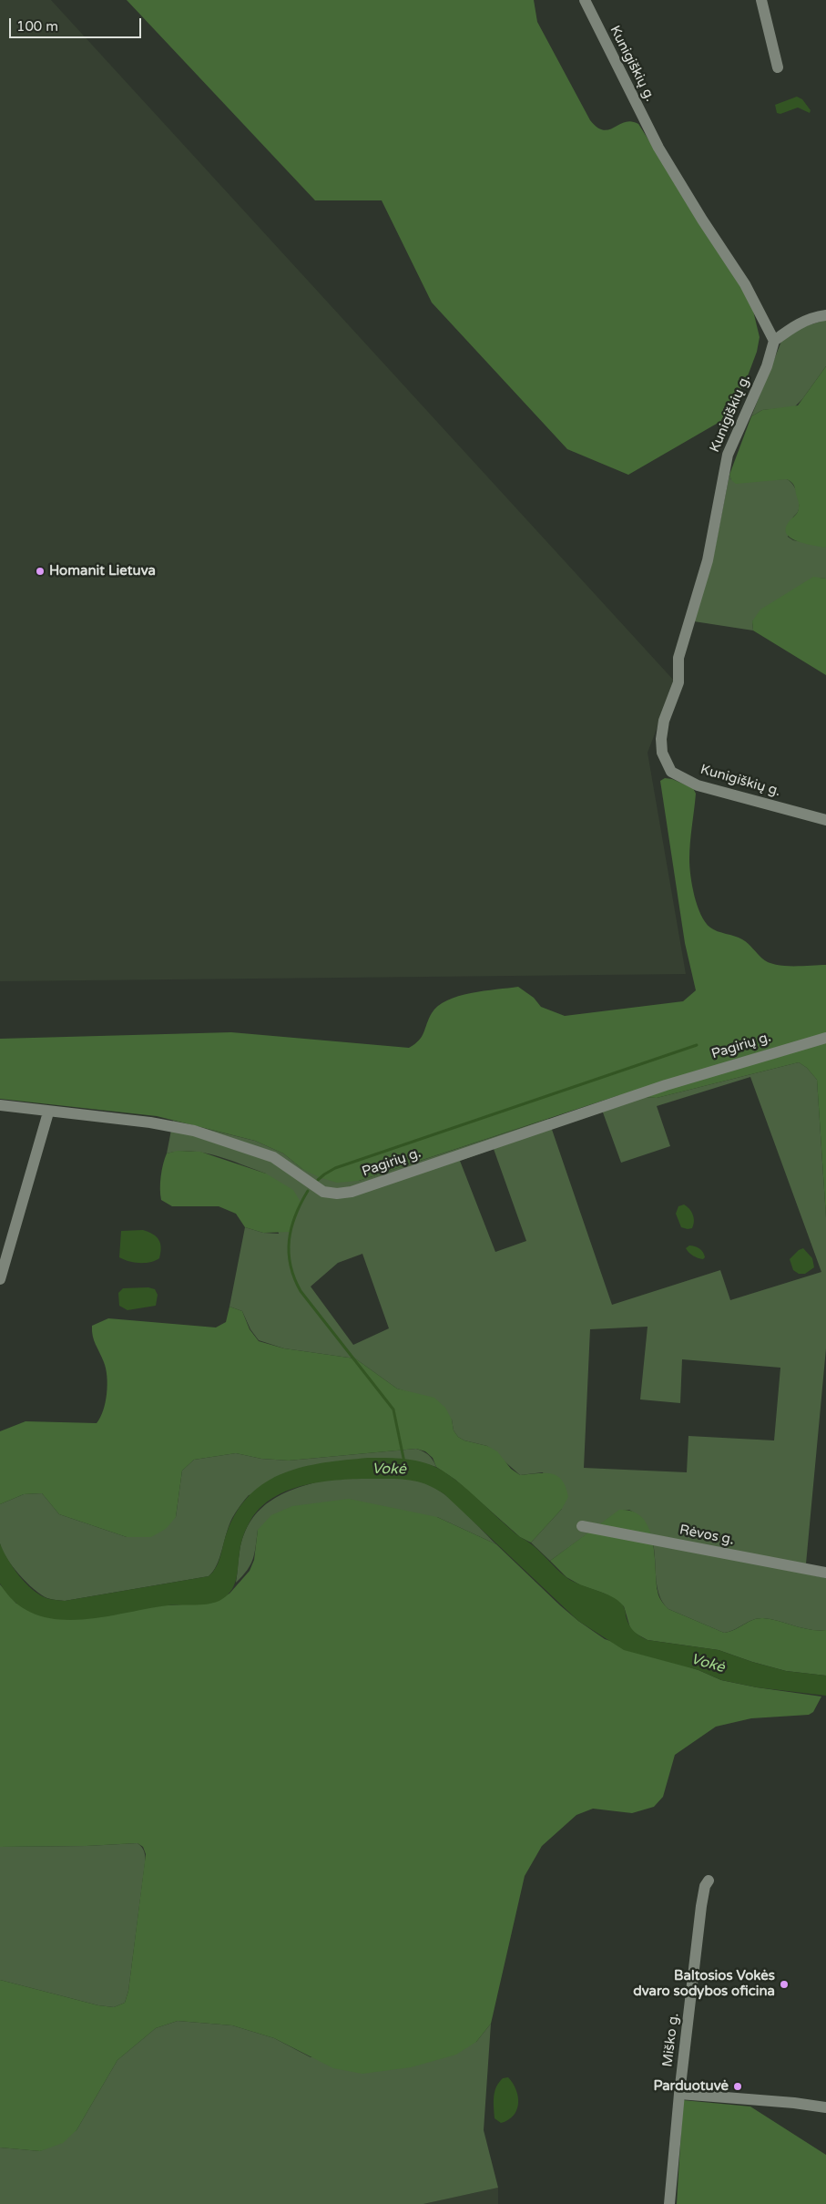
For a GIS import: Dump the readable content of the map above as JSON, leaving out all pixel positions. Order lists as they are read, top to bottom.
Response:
{
  "streets": {
    "street": [
      "Kunigiškių g.",
      "Pagirių g.",
      "Rėvos g.",
      "Miško g."
    ]
  },
  "water": ["Vokė"],
  "places": ["Homanit Lietuva", "Baltosios Vokės dvaro sodybos oficina", "Parduotuvė"],
  "scale_bar": "100 m"
}
